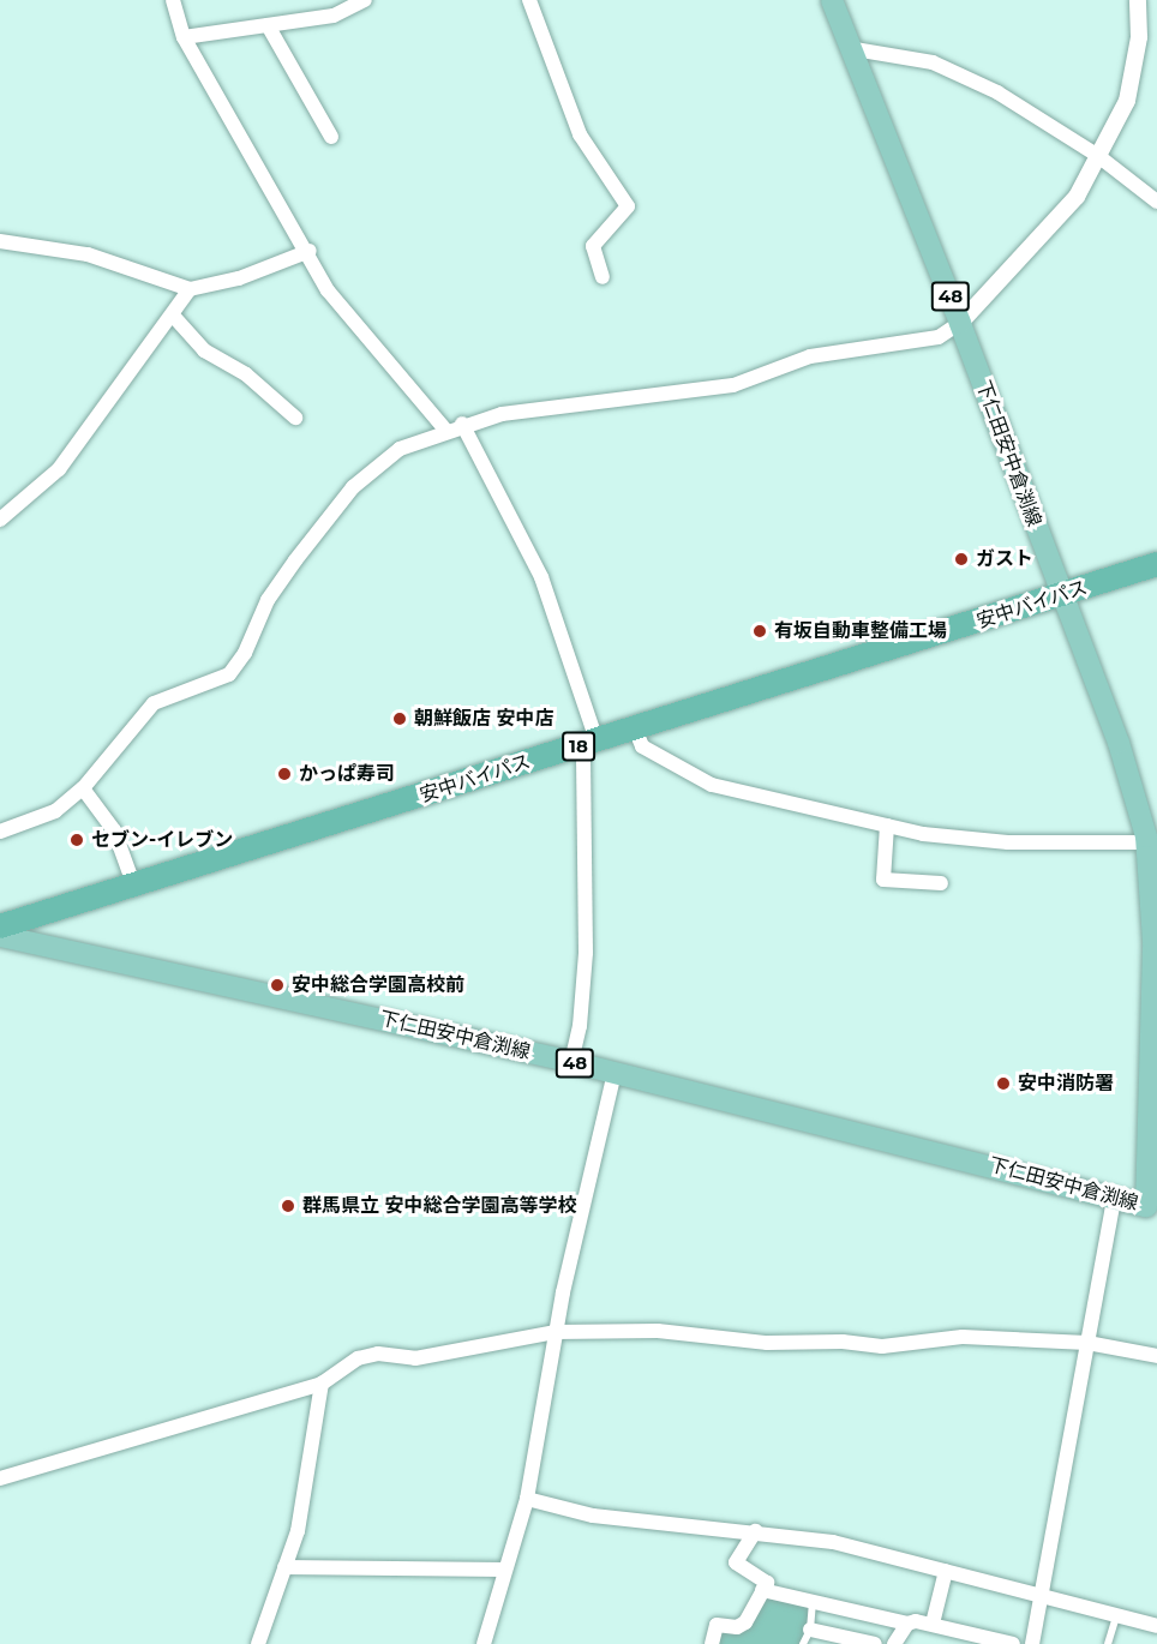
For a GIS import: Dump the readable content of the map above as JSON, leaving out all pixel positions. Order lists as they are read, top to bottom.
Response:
{
  "streets": {
    "highway": ["安中バイパス", "18"],
    "main road": ["48", "下仁田安中倉渕線"]
  },
  "crossings": [
    ["下仁田安中倉渕線", "安中バイパス"]
  ],
  "places": [
    "ガスト",
    "有坂自動車整備工場",
    "朝鮮飯店 安中店",
    "かっぱ寿司",
    "セブン-イレブン",
    "安中総合学園高校前",
    "安中消防署",
    "群馬県立 安中総合学園高等学校"
  ]
}
